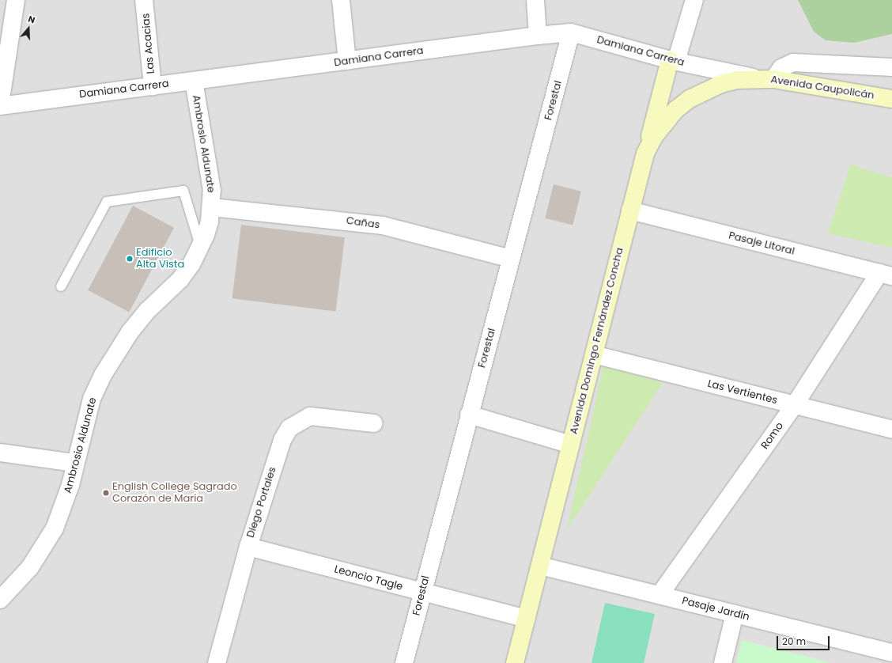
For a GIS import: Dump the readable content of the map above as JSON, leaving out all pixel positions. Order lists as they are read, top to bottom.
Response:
{
  "streets": {
    "main road": ["Avenida Caupolicán", "Avenida Domingo Fernández Concha"],
    "street": [
      "Las Acacias",
      "Damiana Carrera",
      "Forestal",
      "Ambrosio Aldunate",
      "Cañas",
      "Pasaje Litoral",
      "Las Vertientes",
      "Romo",
      "Diego Portales",
      "Leoncio Tagle",
      "Pasaje Jardín"
    ]
  },
  "crossings": [
    ["Las Acacias", "Damiana Carrera"],
    ["Damiana Carrera", "Avenida Caupolicán"],
    ["Damiana Carrera", "Forestal"],
    ["Damiana Carrera", "Ambrosio Aldunate"],
    ["Damiana Carrera", "Avenida Domingo Fernández Concha"],
    ["Avenida Caupolicán", "Avenida Domingo Fernández Concha"],
    ["Forestal", "Cañas"],
    ["Forestal", "Leoncio Tagle"],
    ["Ambrosio Aldunate", "Cañas"],
    ["Pasaje Litoral", "Avenida Domingo Fernández Concha"],
    ["Pasaje Litoral", "Romo"],
    ["Avenida Domingo Fernández Concha", "Las Vertientes"],
    ["Avenida Domingo Fernández Concha", "Leoncio Tagle"],
    ["Avenida Domingo Fernández Concha", "Pasaje Jardín"],
    ["Las Vertientes", "Romo"],
    ["Romo", "Pasaje Jardín"],
    ["Diego Portales", "Leoncio Tagle"]
  ],
  "places": ["Edificio Alta Vista", "English College Sagrado Corazón de María"],
  "scale_bar": "20 m",
  "north": "top"
}
